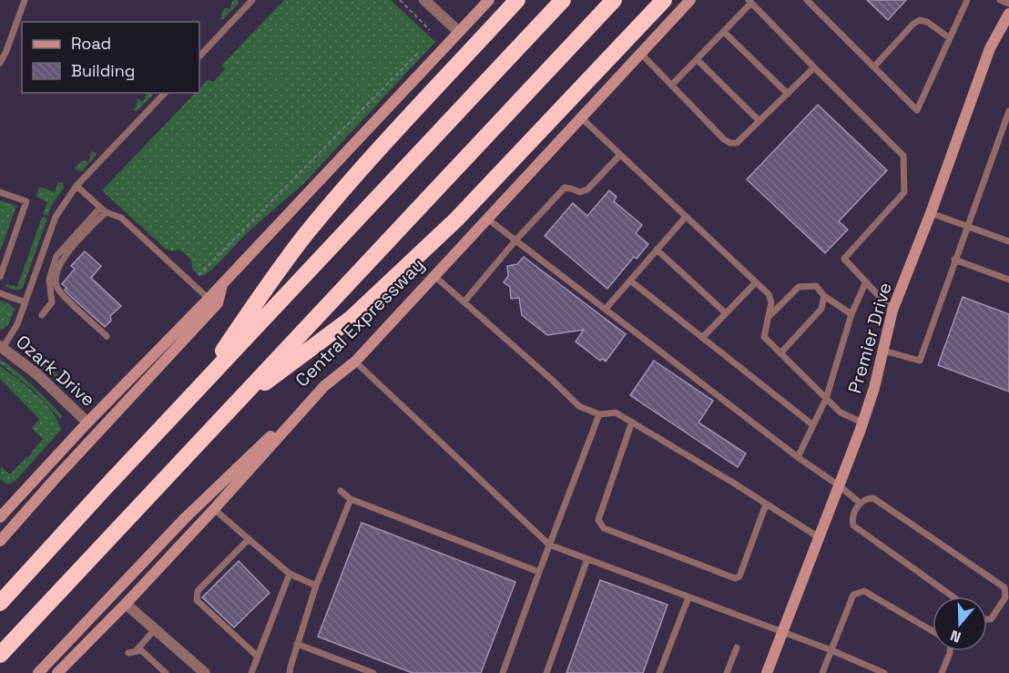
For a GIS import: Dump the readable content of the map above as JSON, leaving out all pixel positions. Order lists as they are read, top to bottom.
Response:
{
  "streets": {
    "highway": ["Central Expressway"],
    "main road": ["Premier Drive"],
    "street": ["Ozark Drive"]
  },
  "legend": ["Road", "Building"],
  "north": "bottom"
}
